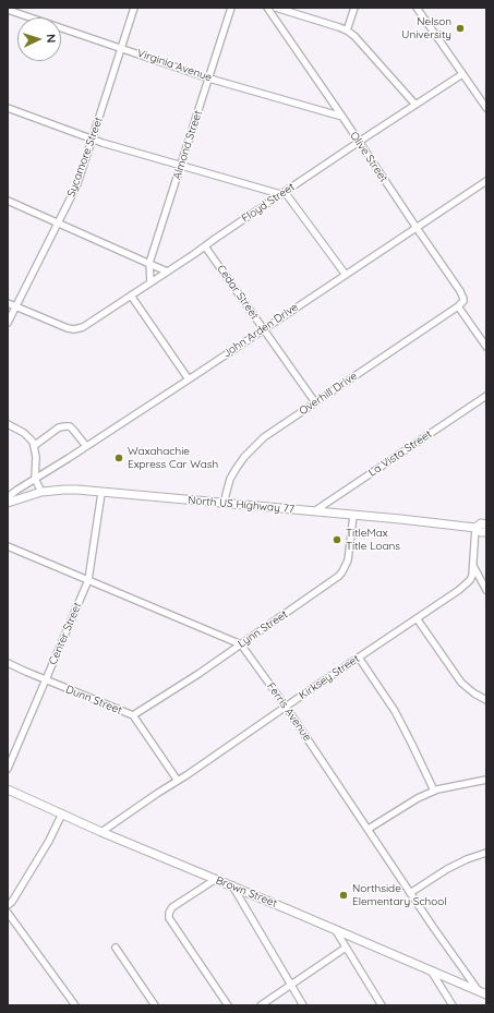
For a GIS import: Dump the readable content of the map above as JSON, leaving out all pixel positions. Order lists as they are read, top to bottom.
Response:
{
  "streets": {
    "main road": ["North US Highway 77", "Brown Street"],
    "street": [
      "Virginia Avenue",
      "Almond Street",
      "Sycamore Street",
      "Olive Street",
      "Floyd Street",
      "Cedar Street",
      "John Arden Drive",
      "Overhill Drive",
      "La Vista Street",
      "Lynn Street",
      "Center Street",
      "Kirksey Street",
      "Dunn Street",
      "Ferris Avenue"
    ]
  },
  "crossings": [
    ["Virginia Avenue", "Almond Street"],
    ["Virginia Avenue", "Sycamore Street"],
    ["Virginia Avenue", "Olive Street"],
    ["Almond Street", "Floyd Street"],
    ["Sycamore Street", "Floyd Street"],
    ["Olive Street", "Floyd Street"],
    ["Olive Street", "John Arden Drive"],
    ["Olive Street", "Overhill Drive"],
    ["Floyd Street", "Cedar Street"],
    ["Cedar Street", "John Arden Drive"],
    ["Cedar Street", "Overhill Drive"],
    ["Overhill Drive", "North US Highway 77"],
    ["La Vista Street", "North US Highway 77"],
    ["North US Highway 77", "Lynn Street"],
    ["North US Highway 77", "Center Street"],
    ["North US Highway 77", "Kirksey Street"],
    ["Lynn Street", "Dunn Street"],
    ["Lynn Street", "Ferris Avenue"],
    ["Center Street", "Dunn Street"],
    ["Kirksey Street", "Dunn Street"],
    ["Kirksey Street", "Ferris Avenue"],
    ["Kirksey Street", "Brown Street"],
    ["Ferris Avenue", "Brown Street"]
  ],
  "places": [
    "Nelson University",
    "Waxahachie Express Car Wash",
    "TitleMax Title Loans",
    "Northside Elementary School"
  ],
  "north": "right"
}
